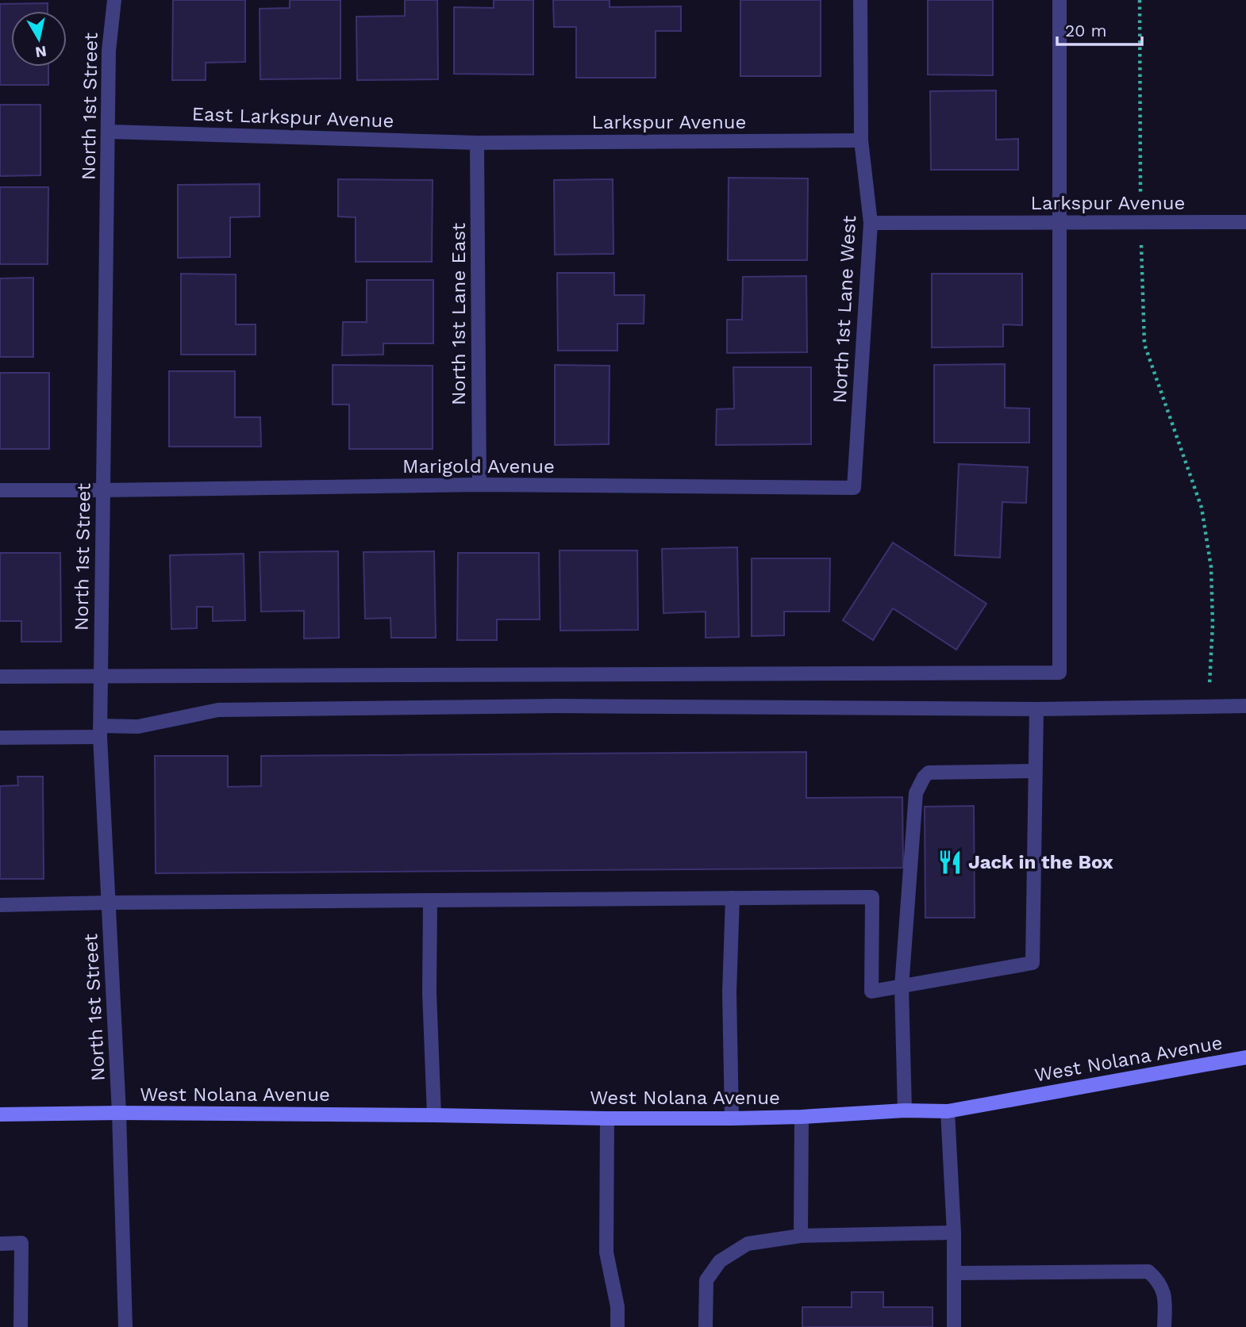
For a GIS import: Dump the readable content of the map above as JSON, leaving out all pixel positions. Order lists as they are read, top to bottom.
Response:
{
  "streets": {
    "main road": ["West Nolana Avenue"],
    "street": [
      "North 1st Street",
      "East Larkspur Avenue",
      "Larkspur Avenue",
      "North 1st Lane West",
      "North 1st Lane East",
      "Marigold Avenue"
    ]
  },
  "crossings": [
    ["North 1st Street", "East Larkspur Avenue"],
    ["North 1st Street", "Marigold Avenue"],
    ["North 1st Street", "West Nolana Avenue"],
    ["East Larkspur Avenue", "Larkspur Avenue"],
    ["East Larkspur Avenue", "North 1st Lane East"],
    ["Larkspur Avenue", "North 1st Lane West"],
    ["Larkspur Avenue", "North 1st Lane East"],
    ["North 1st Lane West", "Marigold Avenue"],
    ["North 1st Lane East", "Marigold Avenue"]
  ],
  "places": {
    "restaurant": ["Jack in the Box"]
  },
  "scale_bar": "20 m",
  "north": "bottom"
}
